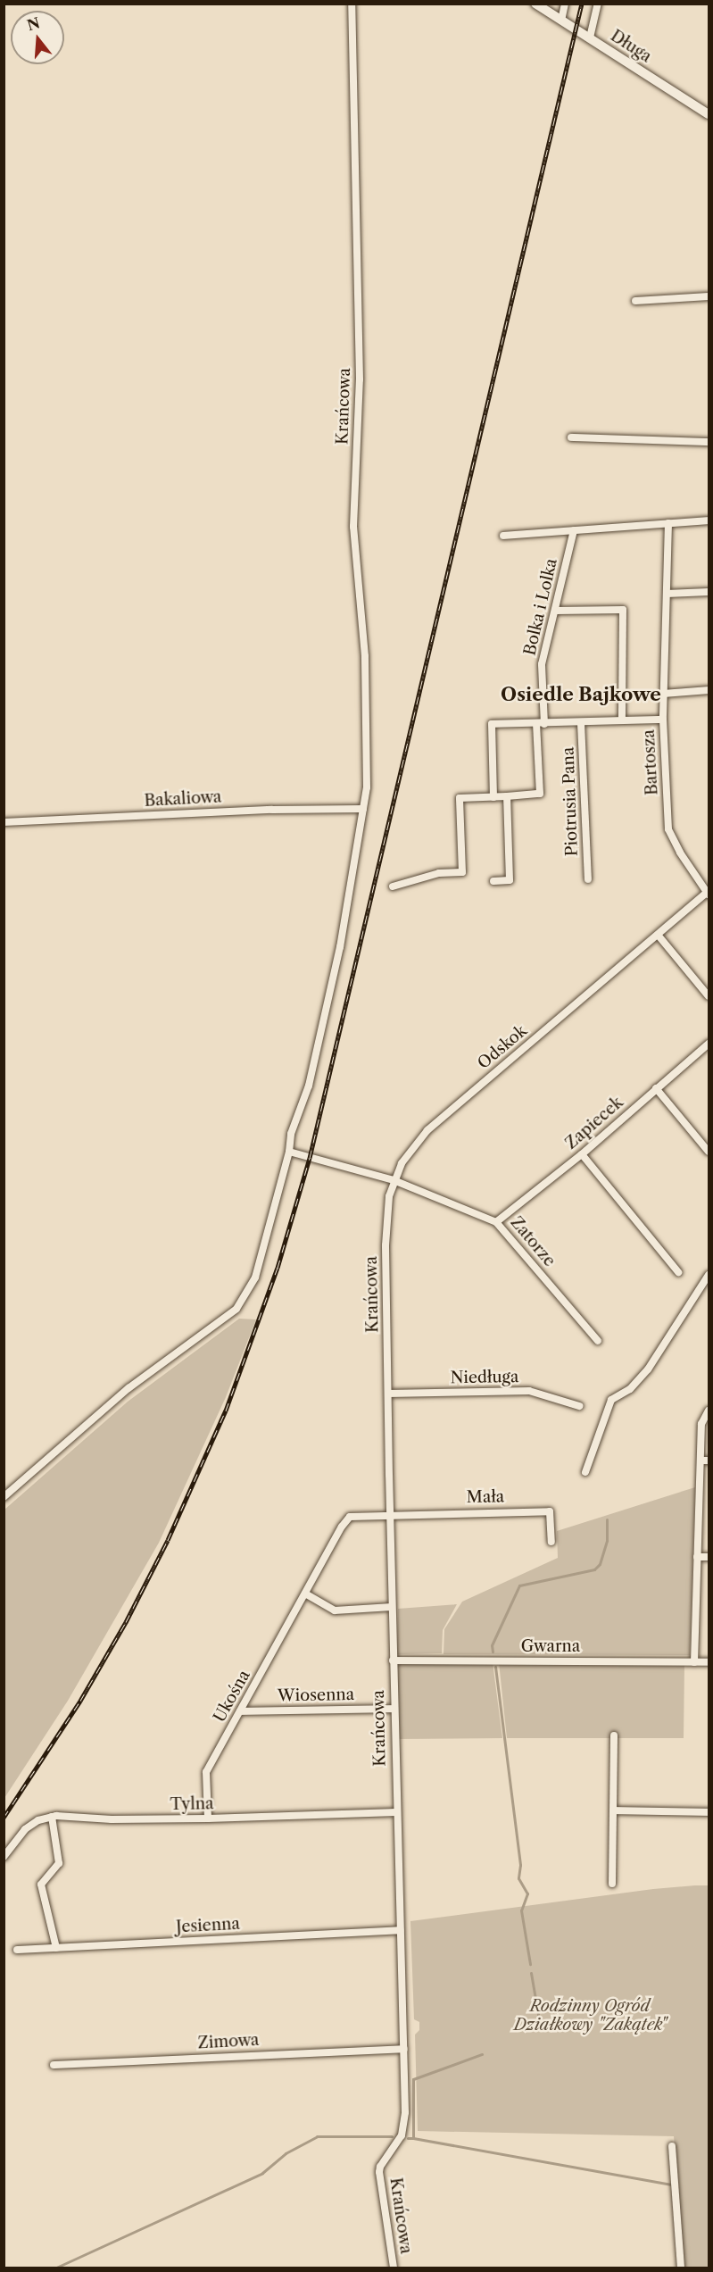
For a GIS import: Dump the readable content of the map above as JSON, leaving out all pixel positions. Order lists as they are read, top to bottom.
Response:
{
  "streets": {
    "street": [
      "Długa",
      "Krańcowa",
      "Bolka i Lolka",
      "Bartosza",
      "Bakaliowa",
      "Piotrusia Pana",
      "Odskok",
      "Zapiecek",
      "Zatorze",
      "Niedługa",
      "Mała",
      "Gwarna",
      "Wiosenna",
      "Ukośna",
      "Tylna",
      "Jesienna",
      "Zimowa"
    ]
  },
  "crossings": [
    ["Krańcowa", "Bakaliowa"],
    ["Krańcowa", "Odskok"],
    ["Krańcowa", "Zatorze"],
    ["Krańcowa", "Niedługa"],
    ["Krańcowa", "Mała"],
    ["Krańcowa", "Gwarna"],
    ["Krańcowa", "Wiosenna"],
    ["Krańcowa", "Ukośna"],
    ["Krańcowa", "Tylna"],
    ["Krańcowa", "Jesienna"],
    ["Krańcowa", "Zimowa"],
    ["Bolka i Lolka", "Bartosza"],
    ["Bartosza", "Odskok"],
    ["Odskok", "Zatorze"],
    ["Zapiecek", "Zatorze"],
    ["Mała", "Ukośna"],
    ["Wiosenna", "Ukośna"],
    ["Ukośna", "Tylna"]
  ],
  "districts": ["Osiedle Bajkowe"],
  "parks": ["Rodzinny Ogród Działkowy \"Zakątek\""],
  "north": "top"
}
